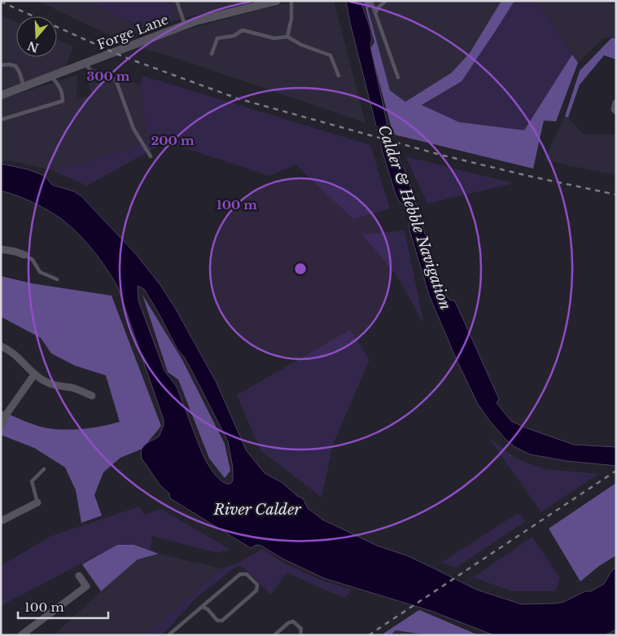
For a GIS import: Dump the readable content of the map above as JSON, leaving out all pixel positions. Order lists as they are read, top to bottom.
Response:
{
  "streets": {
    "street": ["Forge Lane"]
  },
  "water": ["Calder & Hebble Navigation", "River Calder"],
  "scale_bar": "100 m",
  "north": "bottom",
  "rings": ["300 m", "200 m", "100 m"]
}
